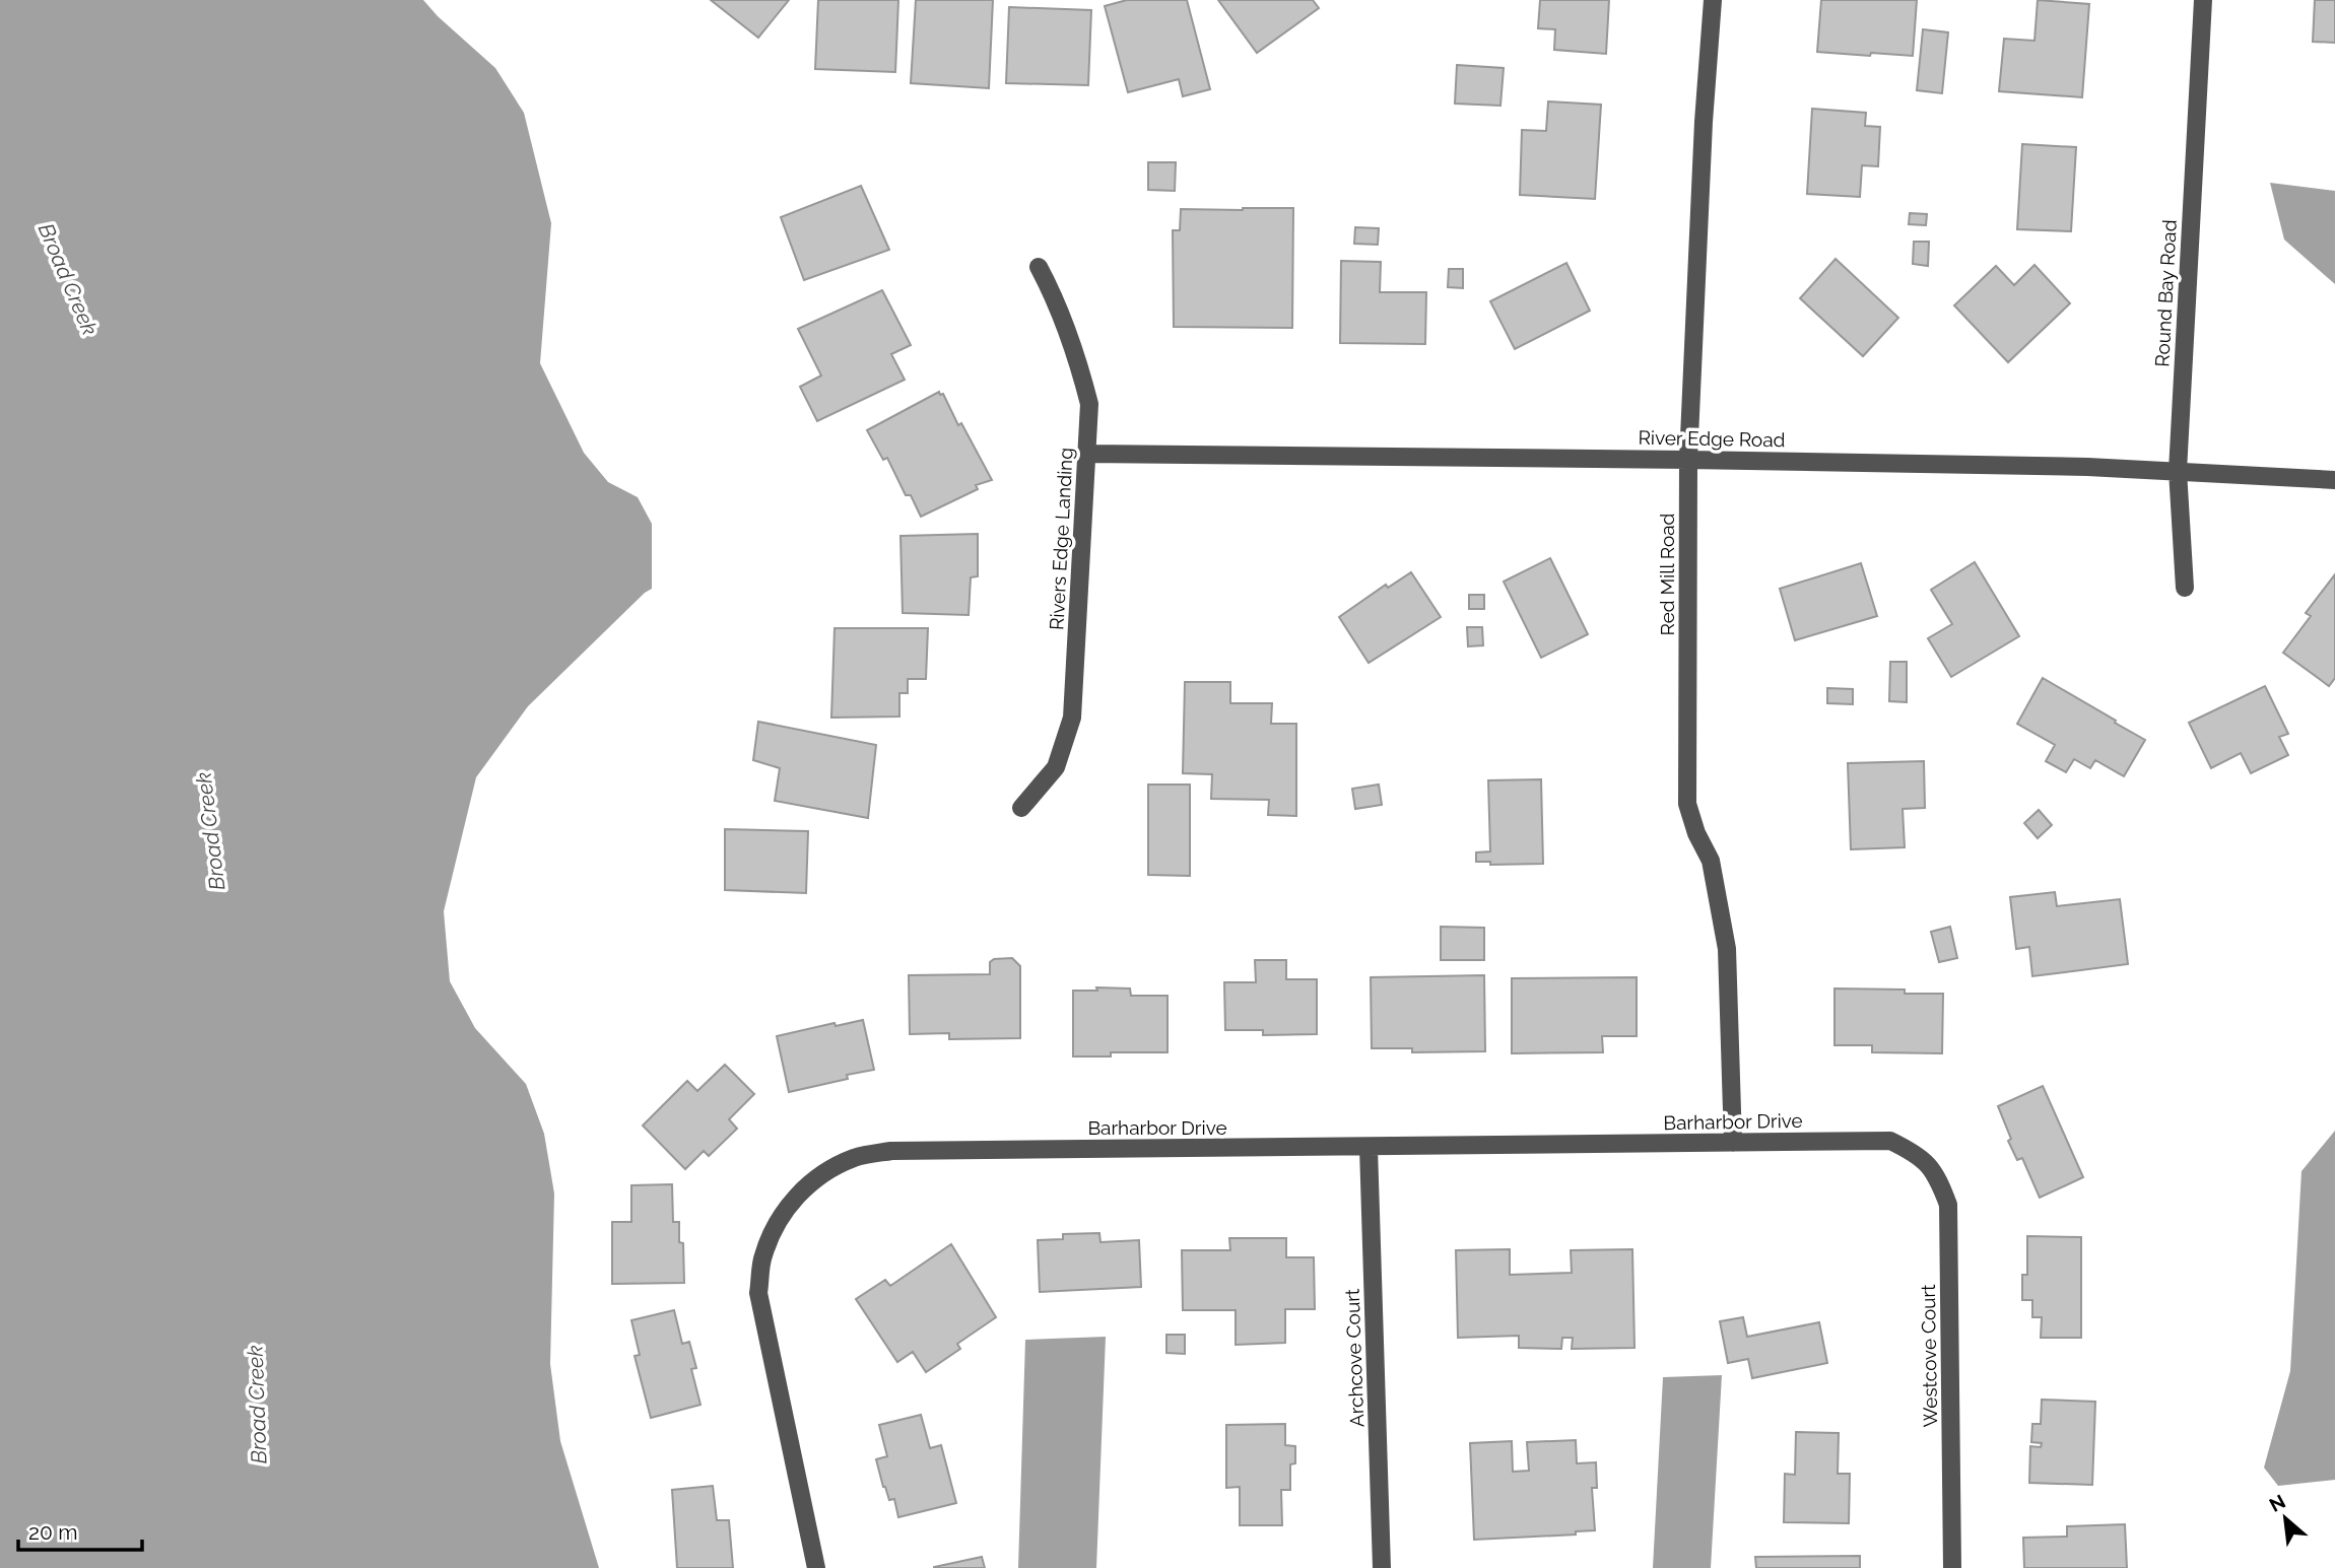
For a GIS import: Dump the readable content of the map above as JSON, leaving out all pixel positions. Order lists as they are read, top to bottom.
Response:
{
  "streets": {
    "street": [
      "Round Bay Road",
      "River Edge Road",
      "Rivers Edge Landing",
      "Red Mill Road",
      "Barharbor Drive",
      "Westcove Court",
      "Archcove Court"
    ]
  },
  "crossings": [
    ["Round Bay Road", "River Edge Road"],
    ["River Edge Road", "Rivers Edge Landing"],
    ["River Edge Road", "Red Mill Road"],
    ["Red Mill Road", "Barharbor Drive"],
    ["Barharbor Drive", "Westcove Court"],
    ["Barharbor Drive", "Archcove Court"]
  ],
  "water": ["Broad Creek"],
  "scale_bar": "20 m",
  "north": "top left"
}
